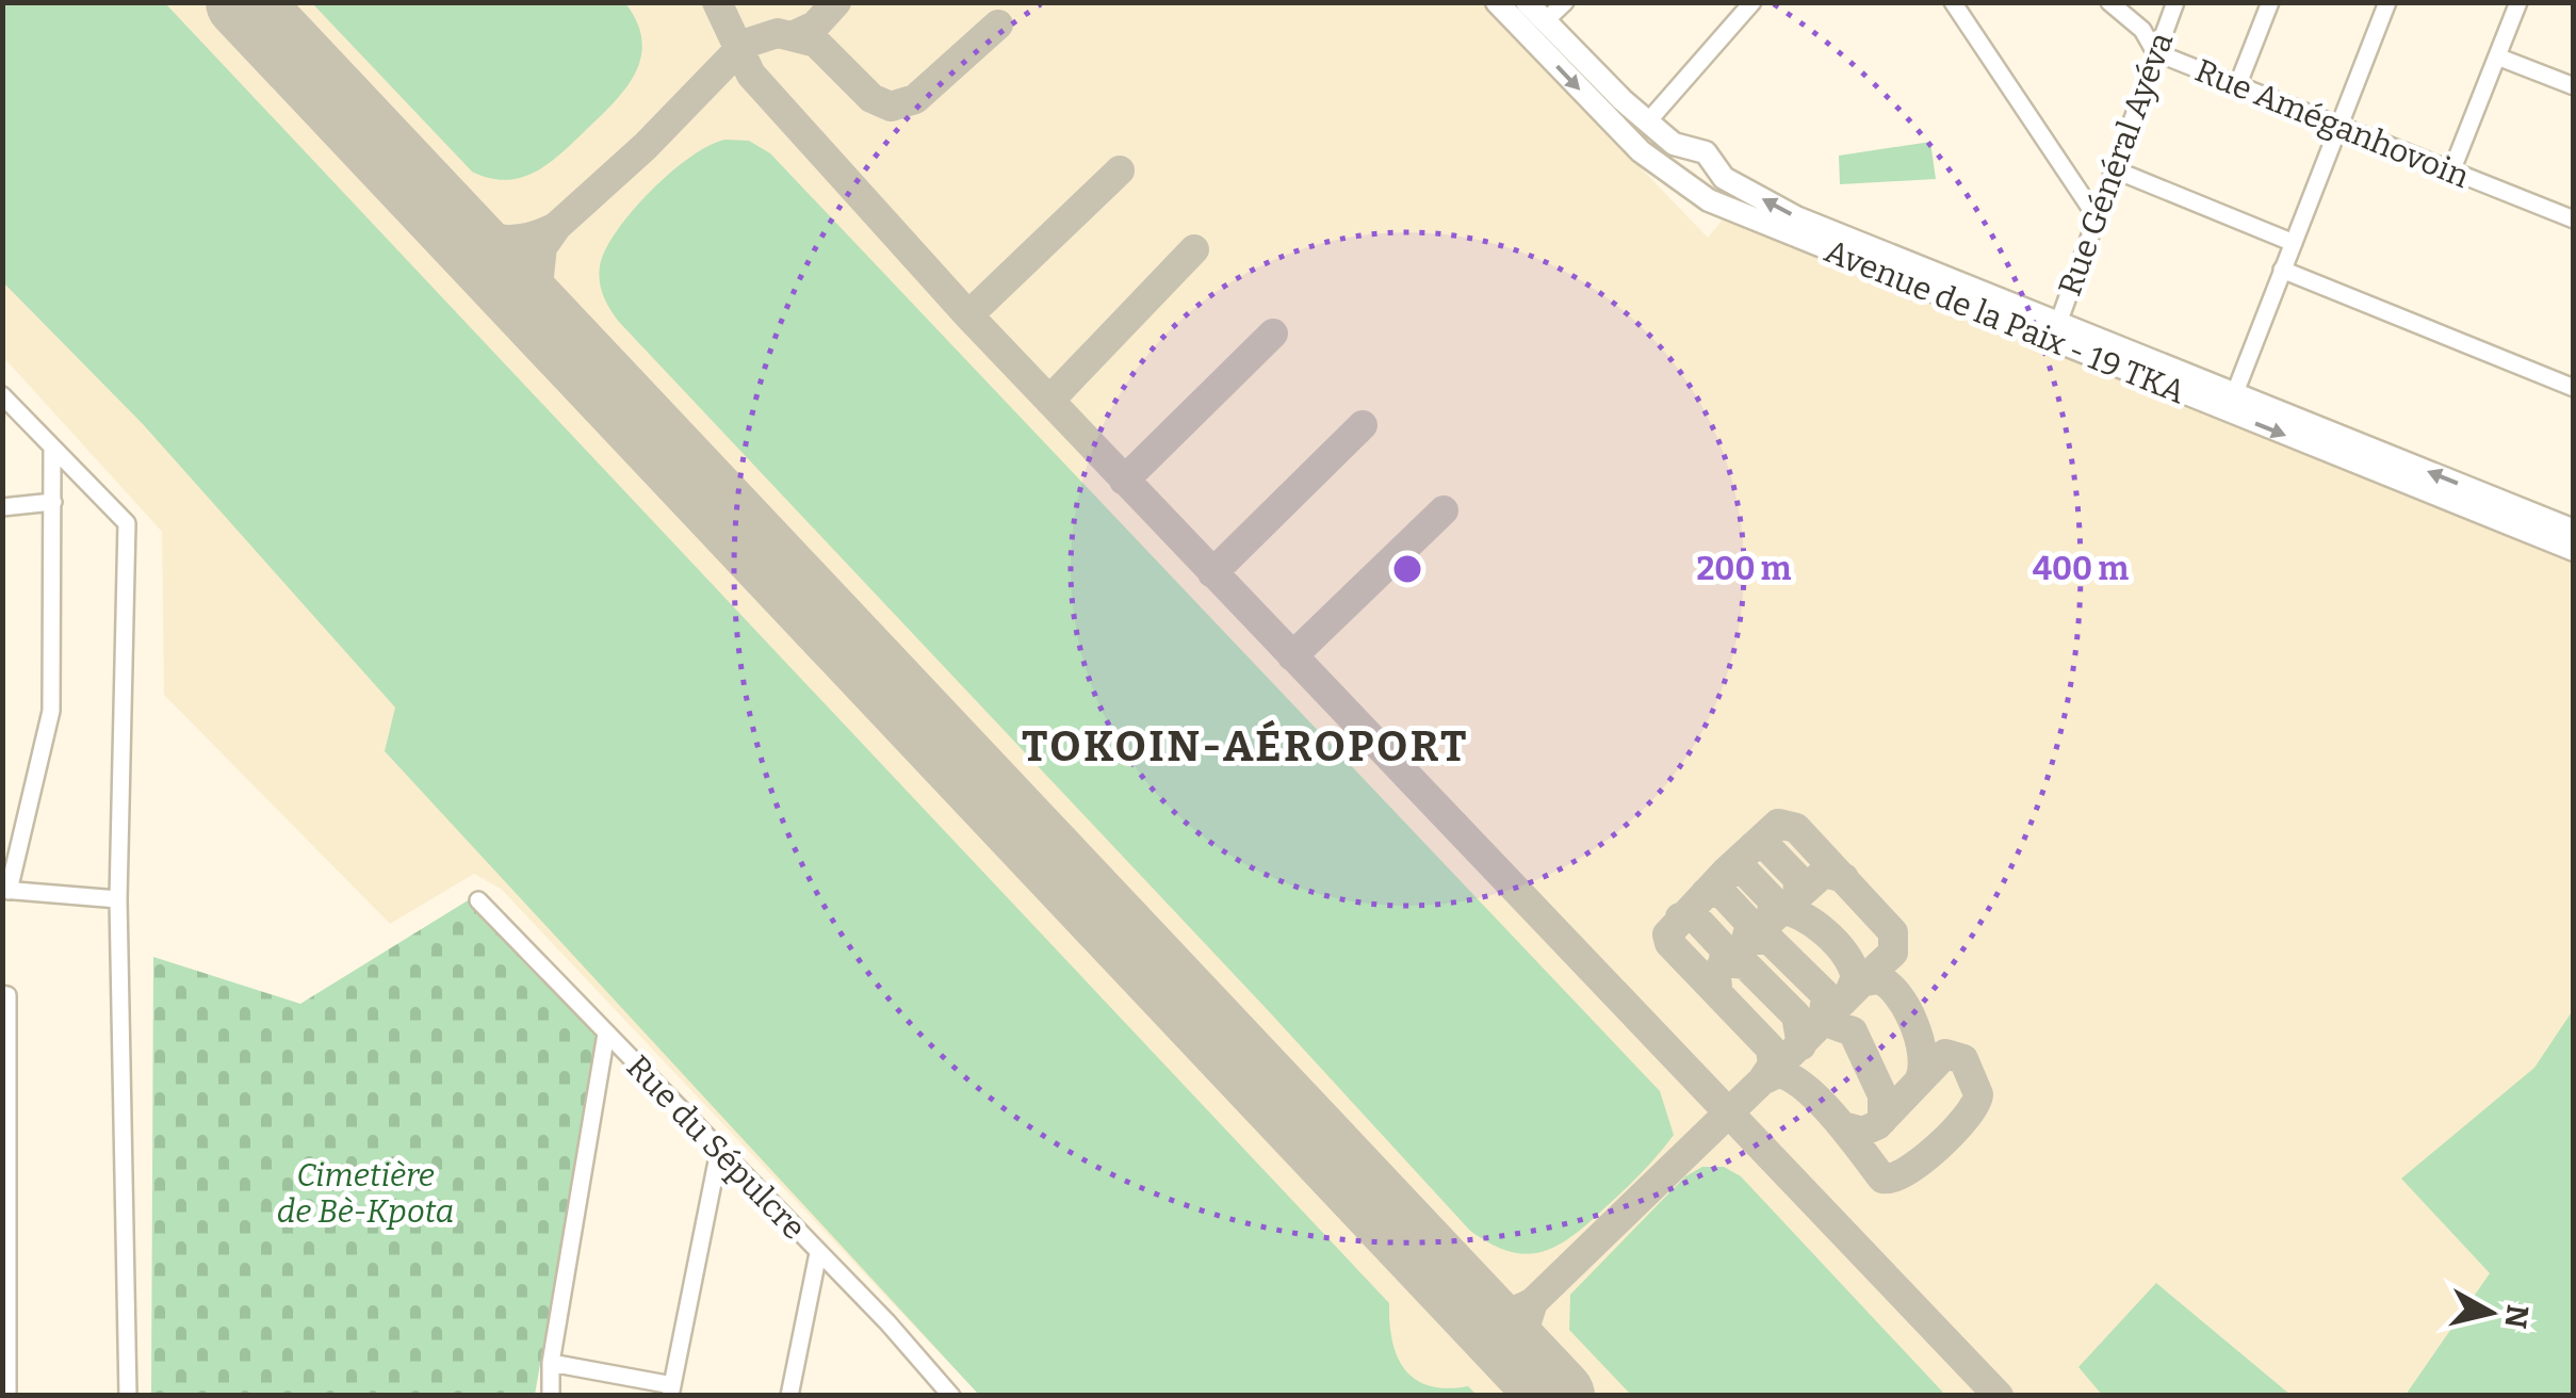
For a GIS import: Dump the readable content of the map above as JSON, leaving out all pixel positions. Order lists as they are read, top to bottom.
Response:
{
  "streets": {
    "main road": ["Avenue de la Paix - 19 TKA"],
    "street": ["Rue Améganhovoin", "Rue Général Ayéva", "Rue du Sépulcre"]
  },
  "crossings": [
    ["Rue Améganhovoin", "Rue Général Ayéva"],
    ["Rue Général Ayéva", "Avenue de la Paix - 19 TKA"]
  ],
  "districts": ["TOKOIN-AÉROPORT"],
  "parks": ["Cimetière de Bè-Kpota"],
  "north": "right",
  "rings": ["200 m", "400 m"]
}
